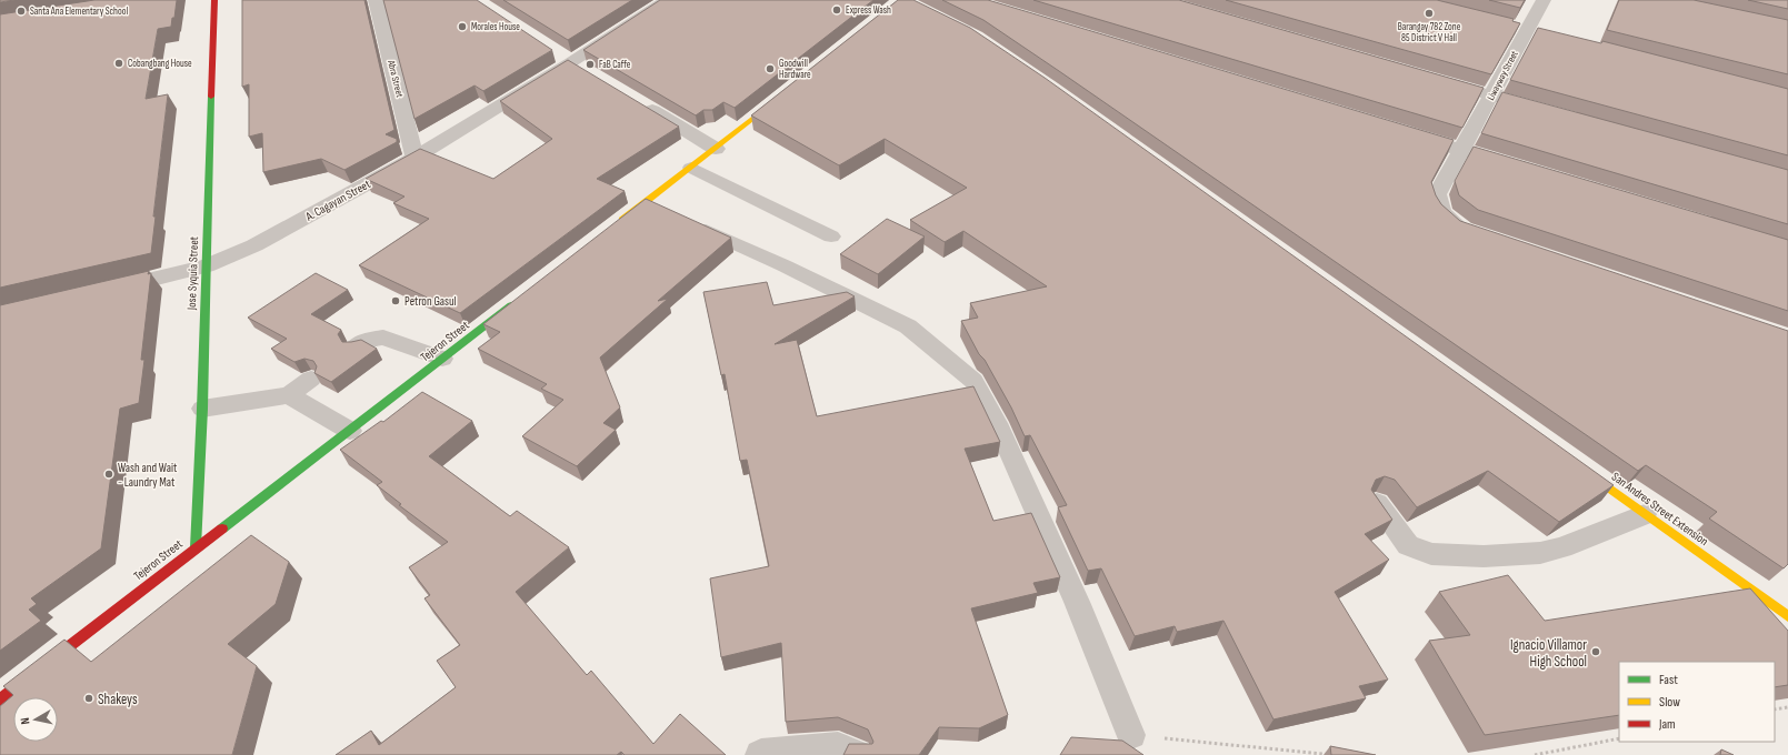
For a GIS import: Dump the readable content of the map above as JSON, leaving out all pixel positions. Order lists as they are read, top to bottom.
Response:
{
  "streets": {
    "street": [
      "Liwayway Street",
      "Abra Street",
      "A. Cagayan Street",
      "Jose Syquia Street",
      "Tejeron Street",
      "San Andres Street Extension"
    ]
  },
  "crossings": [
    ["Abra Street", "A. Cagayan Street"],
    ["A. Cagayan Street", "Jose Syquia Street"],
    ["Jose Syquia Street", "Tejeron Street"]
  ],
  "places": [
    "Express Wash",
    "Santa Ana Elementary School",
    "Barangay 782 Zone 85 District V Hall",
    "Morales House",
    "Cobangbang House",
    "FaB Caffe",
    "Goodwill Hardware",
    "Petron Gasul",
    "Wash and Wait - Laundry Mat",
    "Ignacio Villamor High School",
    "Shakeys"
  ],
  "legend": ["Fast", "Slow", "Jam"],
  "north": "left"
}
